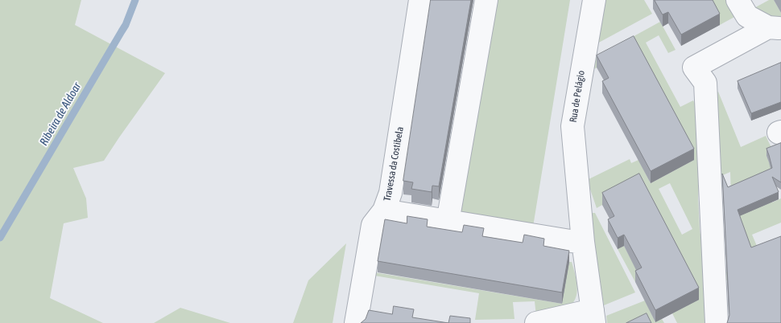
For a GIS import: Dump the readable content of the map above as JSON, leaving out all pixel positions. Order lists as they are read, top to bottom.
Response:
{
  "streets": {
    "street": ["Rua de Pelágio", "Travessa da Costibela"]
  },
  "water": ["Ribeira de Aldoar"]
}
